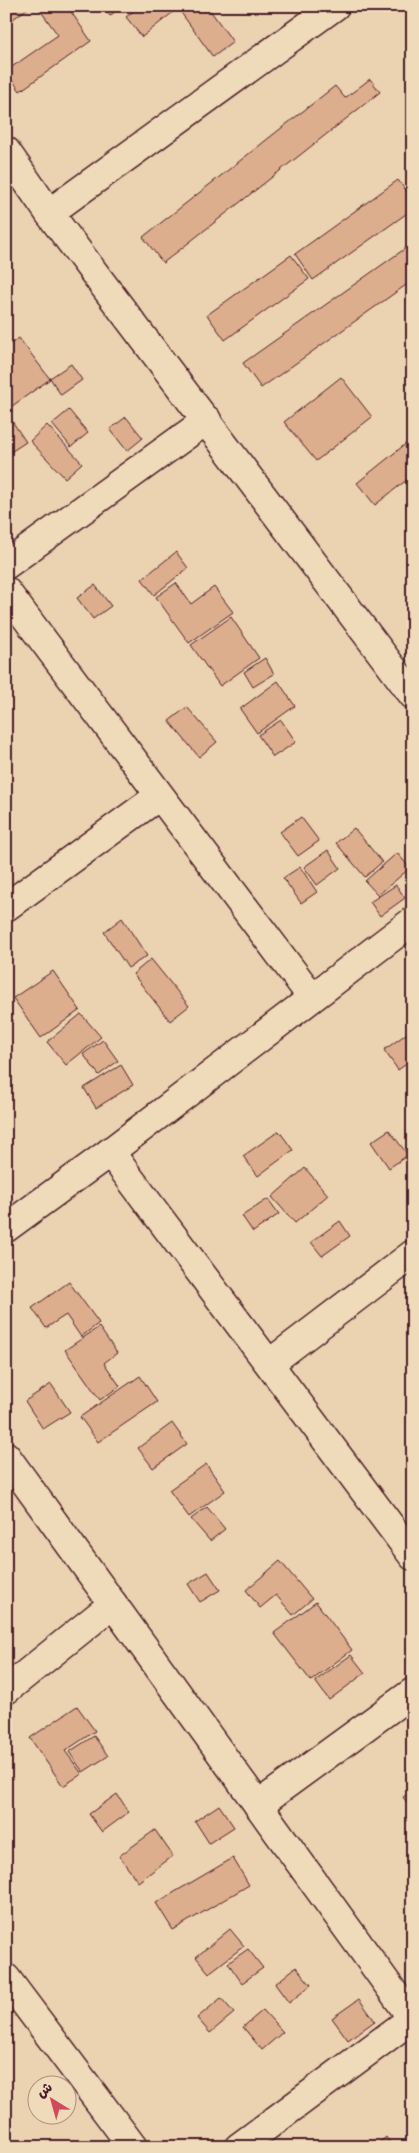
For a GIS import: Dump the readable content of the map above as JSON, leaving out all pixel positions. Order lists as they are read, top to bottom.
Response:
{
  "north": "top left"
}
